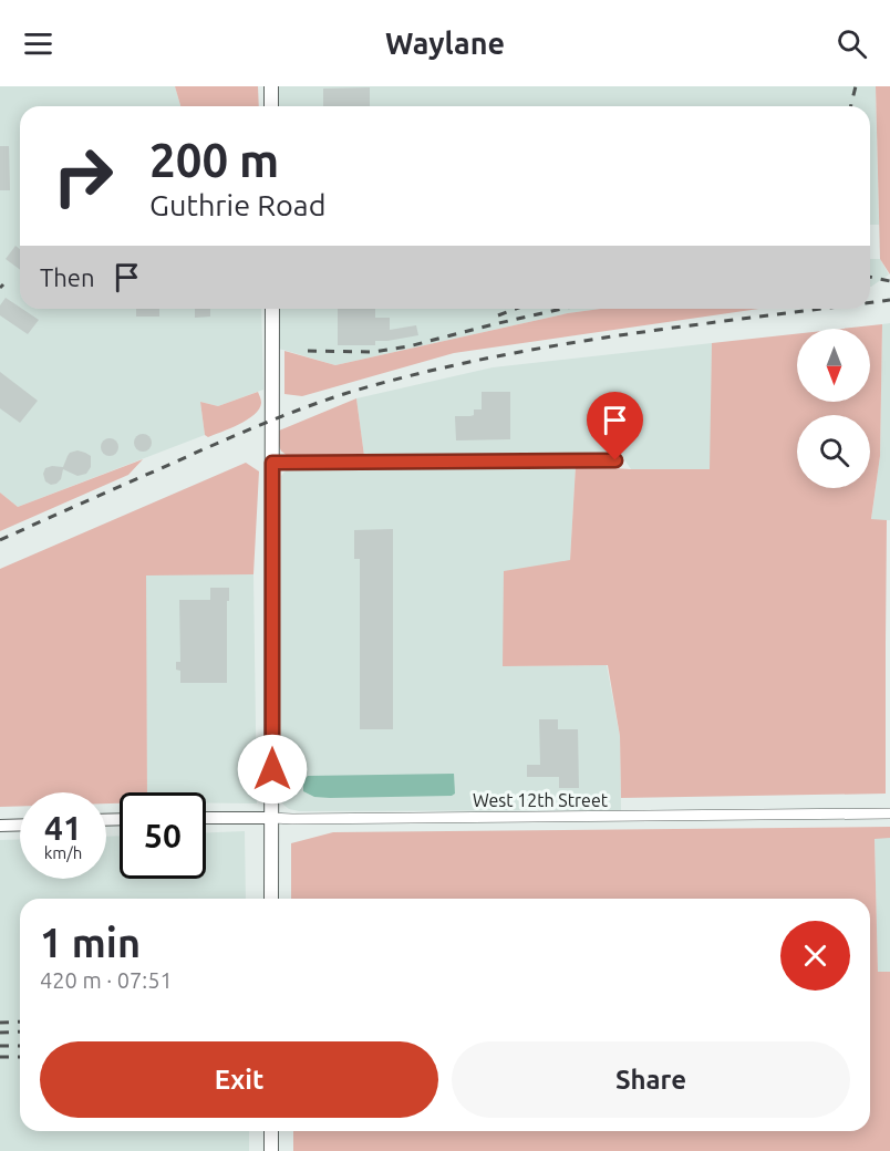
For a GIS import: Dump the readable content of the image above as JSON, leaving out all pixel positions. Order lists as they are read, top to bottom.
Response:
{
  "streets": {
    "street": ["West 12th Street"]
  },
  "north": "bottom",
  "page": {
    "header": "Waylane",
    "turn": ["200 m", "Guthrie Road"],
    "then": "Then",
    "speed": "41 km/h",
    "limit": "50",
    "heading": ["1 min", "420 m · 07:51"],
    "buttons": ["Exit", "Share"]
  }
}
